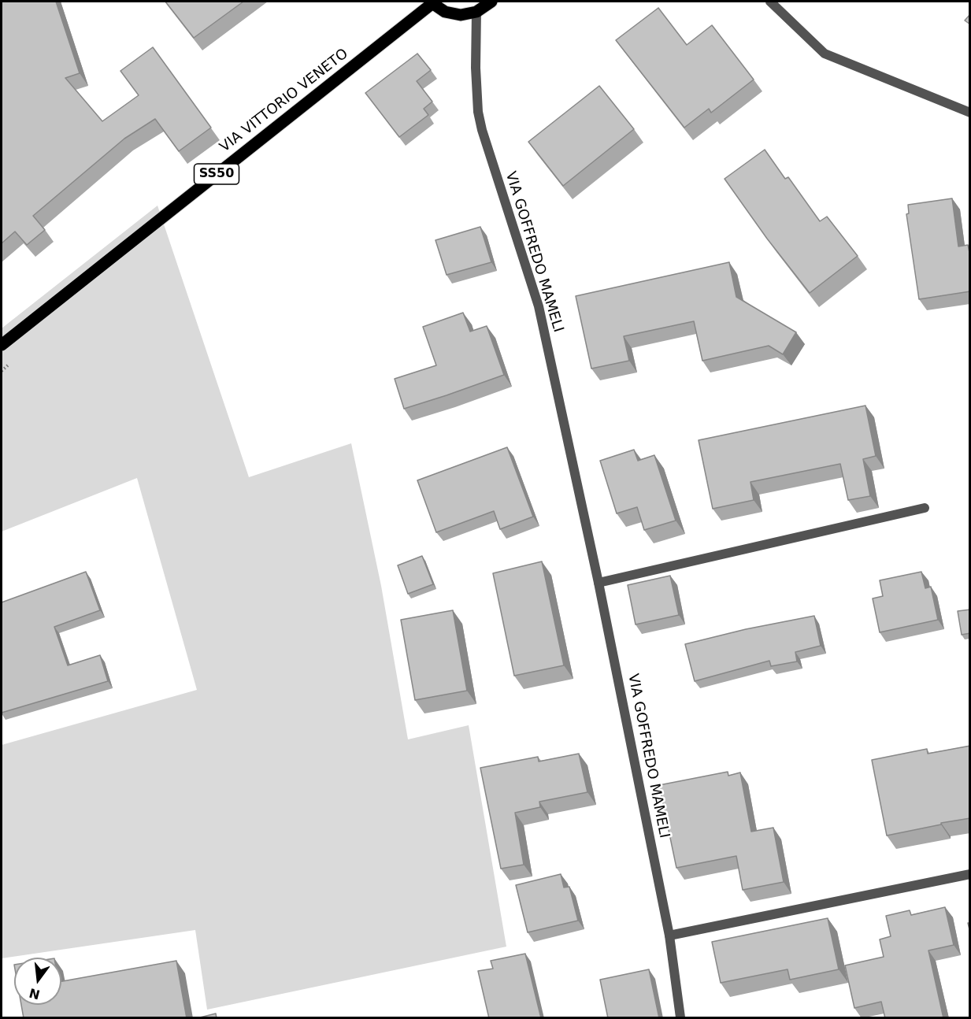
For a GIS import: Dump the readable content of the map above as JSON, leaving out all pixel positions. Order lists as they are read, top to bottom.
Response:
{
  "streets": {
    "main road": ["VIA VITTORIO VENETO", "SS50"],
    "street": ["VIA GOFFREDO MAMELI"]
  },
  "crossings": [
    ["VIA VITTORIO VENETO", "VIA GOFFREDO MAMELI"]
  ],
  "north": "bottom"
}
